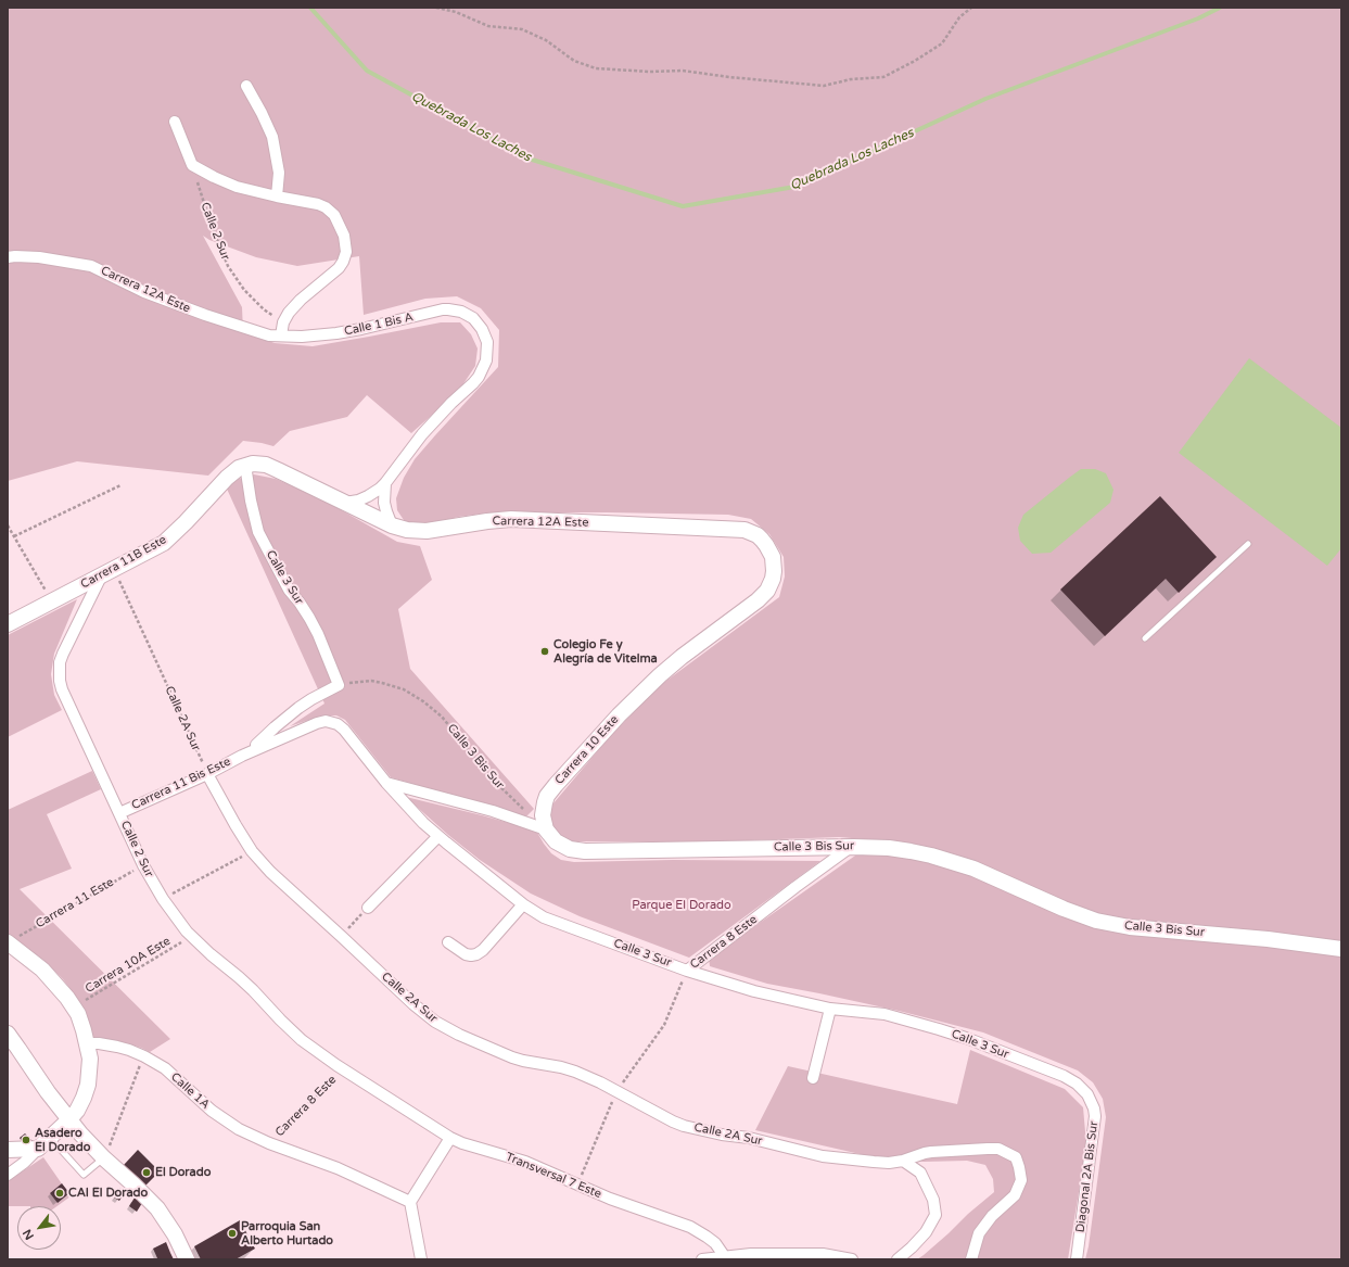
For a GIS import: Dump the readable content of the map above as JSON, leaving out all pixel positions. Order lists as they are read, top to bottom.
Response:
{
  "streets": {
    "street": [
      "Calle 2 Sur",
      "Carrera 12A Este",
      "Calle 1 Bis A",
      "Carrera 11B Este",
      "Calle 3 Sur",
      "Calle 2A Sur",
      "Carrera 10 Este",
      "Calle 3 Bis Sur",
      "Carrera 11 Bis Este",
      "Carrera 8 Este",
      "Calle 1A",
      "Transversal 7 Este",
      "Diagonal 2A Bis Sur"
    ],
    "path": ["Carrera 11 Este", "Carrera 10A Este"]
  },
  "crossings": [
    ["Calle 2 Sur", "Carrera 11B Este"],
    ["Calle 2 Sur", "Calle 2A Sur"],
    ["Calle 2 Sur", "Carrera 11 Bis Este"],
    ["Calle 2 Sur", "Carrera 11 Este"],
    ["Calle 2 Sur", "Carrera 8 Este"],
    ["Calle 2 Sur", "Carrera 10A Este"],
    ["Calle 2 Sur", "Transversal 7 Este"],
    ["Carrera 12A Este", "Calle 1 Bis A"],
    ["Carrera 12A Este", "Carrera 11B Este"],
    ["Carrera 12A Este", "Calle 3 Sur"],
    ["Carrera 12A Este", "Carrera 10 Este"],
    ["Carrera 11B Este", "Calle 3 Sur"],
    ["Carrera 11B Este", "Calle 2A Sur"],
    ["Calle 3 Sur", "Calle 3 Bis Sur"],
    ["Calle 3 Sur", "Carrera 11 Bis Este"],
    ["Calle 3 Sur", "Carrera 8 Este"],
    ["Calle 3 Sur", "Diagonal 2A Bis Sur"],
    ["Calle 2A Sur", "Carrera 11 Bis Este"],
    ["Calle 2A Sur", "Carrera 8 Este"],
    ["Carrera 10 Este", "Calle 3 Bis Sur"],
    ["Calle 3 Bis Sur", "Carrera 11 Bis Este"],
    ["Calle 3 Bis Sur", "Carrera 8 Este"],
    ["Carrera 8 Este", "Calle 1A"],
    ["Carrera 8 Este", "Transversal 7 Este"]
  ],
  "water": ["Quebrada Los Laches"],
  "parks": ["Parque El Dorado"],
  "places": [
    "Colegio Fe y Alegría de Vitelma",
    "Asadero El Dorado",
    "El Dorado",
    "CAI El Dorado",
    "Parroquia San Alberto Hurtado"
  ],
  "north": "bottom left"
}
